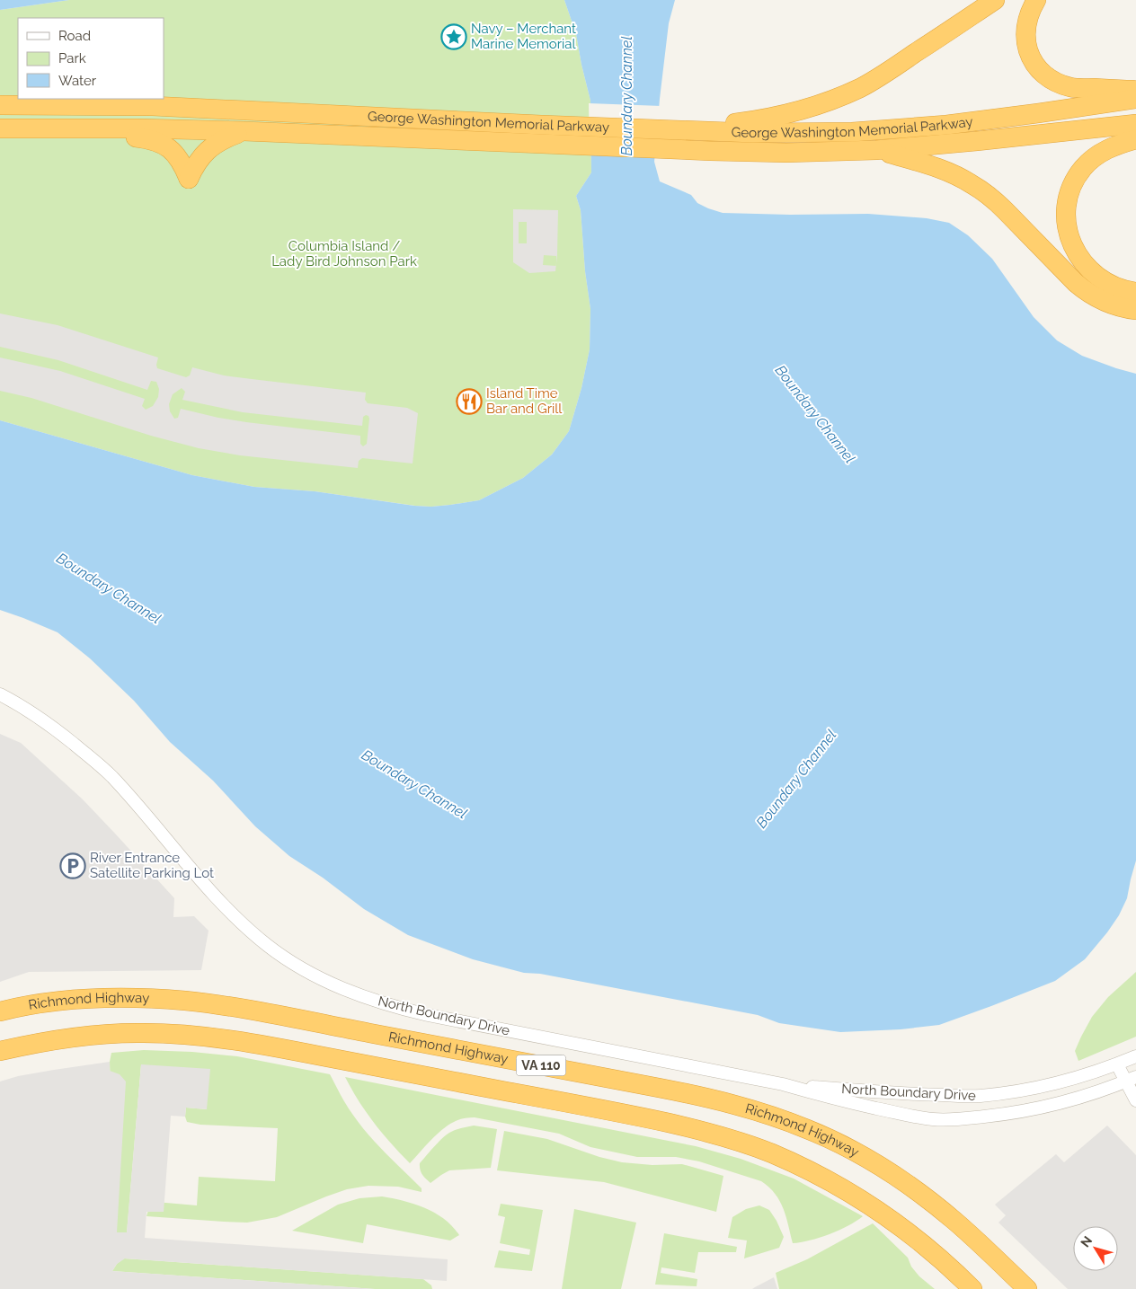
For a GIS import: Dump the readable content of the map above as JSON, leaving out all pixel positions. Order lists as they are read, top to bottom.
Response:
{
  "streets": {
    "highway": ["George Washington Memorial Parkway", "Richmond Highway", "VA 110"],
    "street": ["North Boundary Drive"]
  },
  "water": ["Boundary Channel"],
  "parks": ["Columbia Island / Lady Bird Johnson Park"],
  "places": {
    "place": ["Navy – Merchant Marine Memorial"],
    "restaurant": ["Island Time Bar and Grill"],
    "parking": ["River Entrance Satellite Parking Lot"]
  },
  "legend": ["Road", "Park", "Water"],
  "north": "top left"
}
